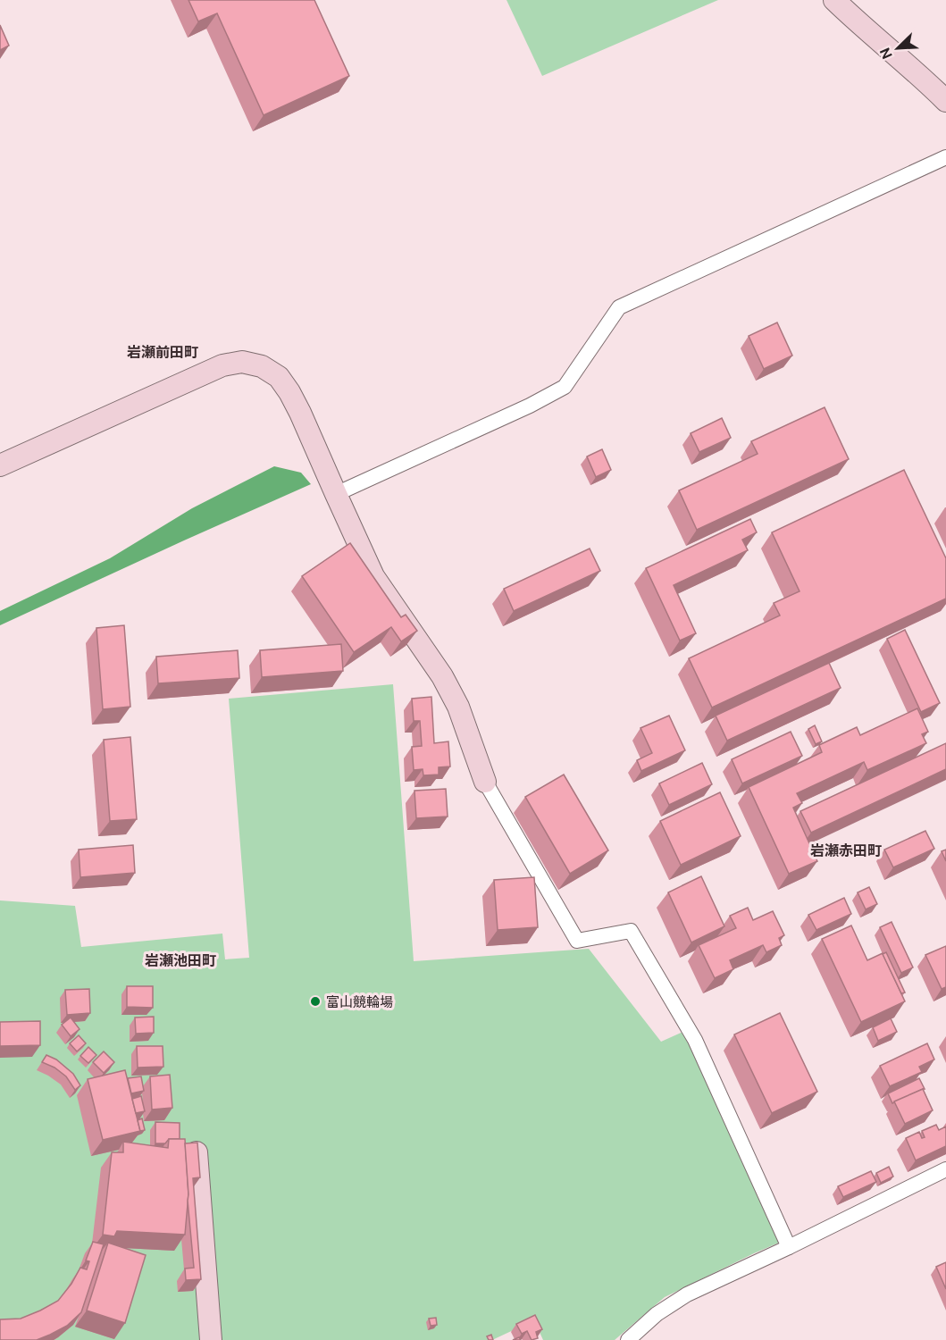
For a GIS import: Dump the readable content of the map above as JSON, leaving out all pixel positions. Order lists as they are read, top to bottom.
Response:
{
  "districts": ["岩瀬前田町", "岩瀬赤田町", "岩瀬池田町"],
  "places": ["富山競輪場"],
  "north": "bottom left"
}
